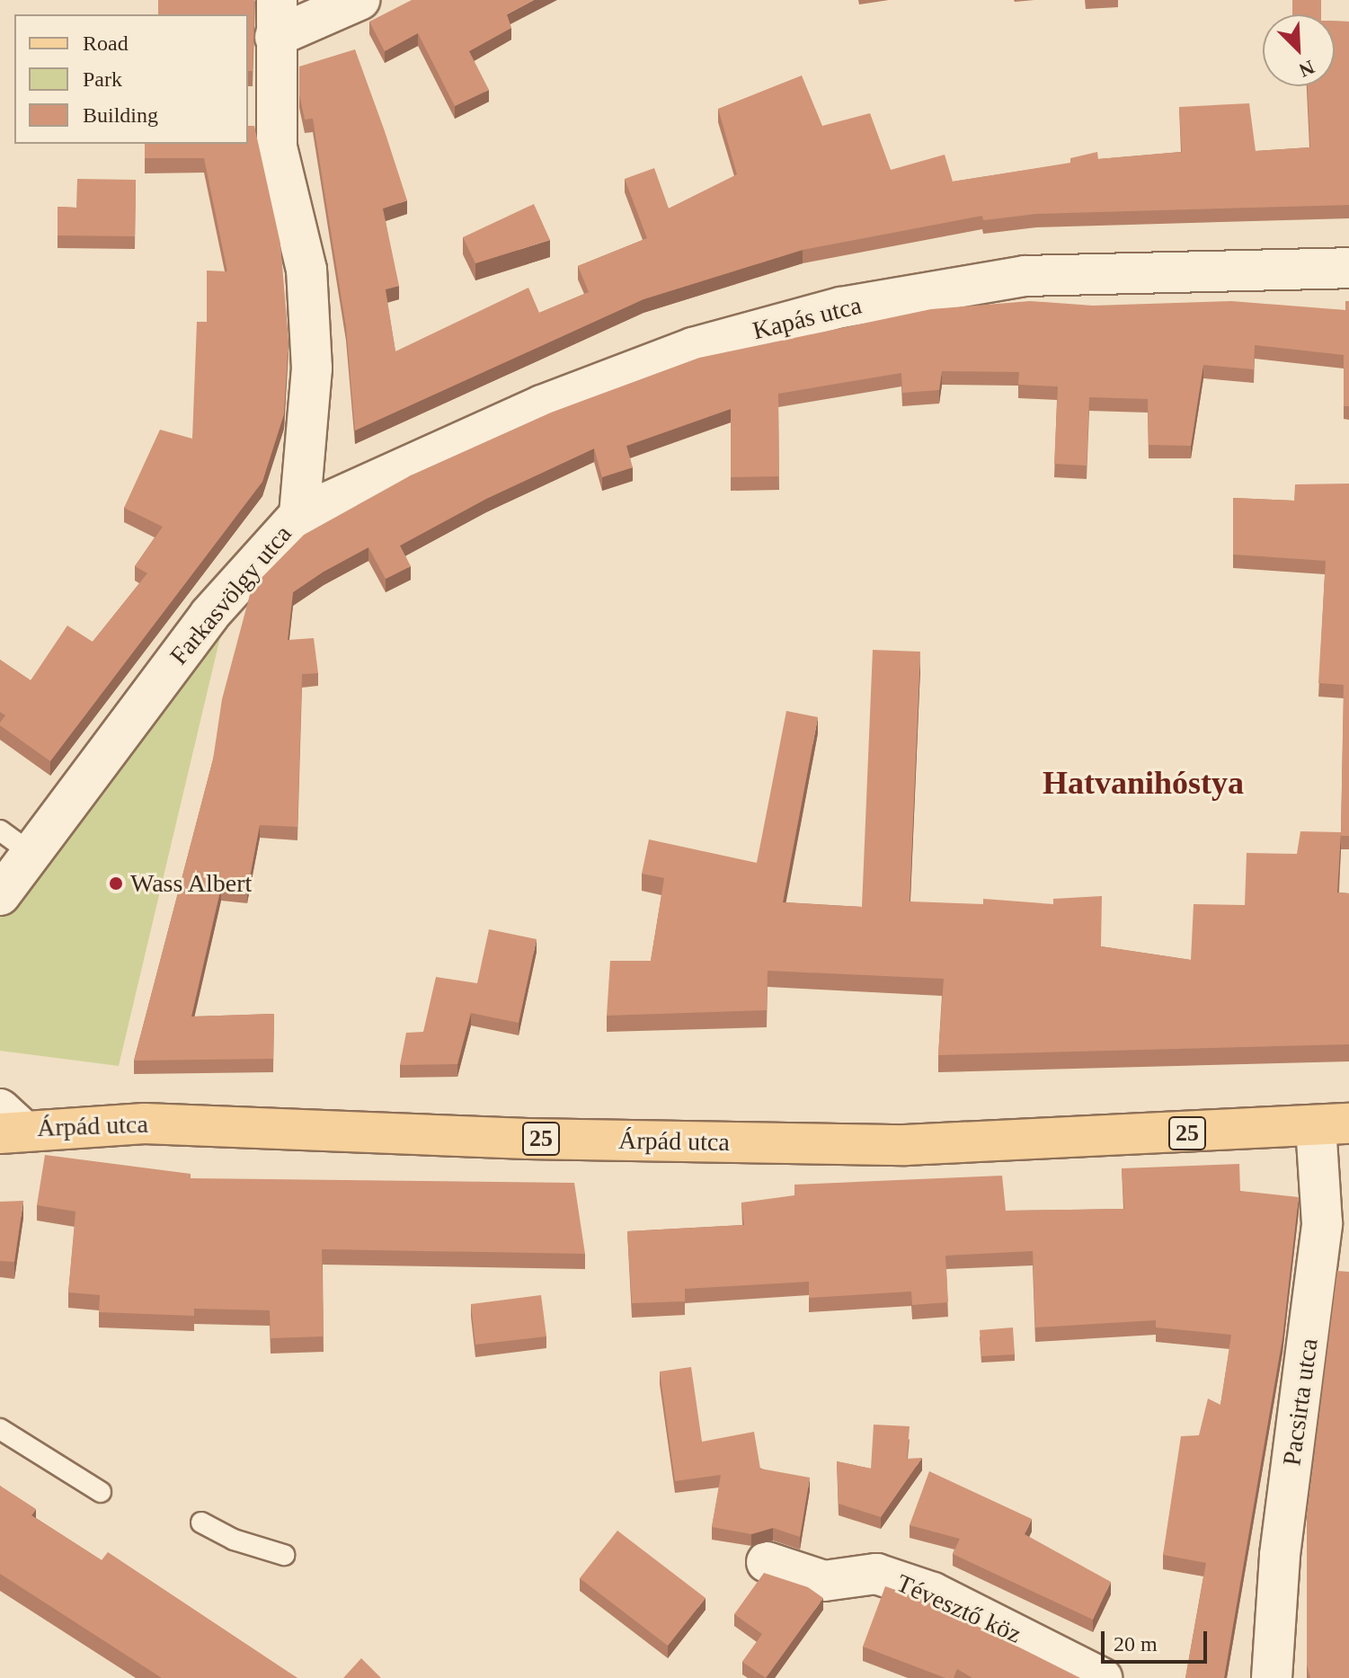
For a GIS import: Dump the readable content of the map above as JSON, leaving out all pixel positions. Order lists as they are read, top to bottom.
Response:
{
  "streets": {
    "main road": ["Árpád utca", "25"],
    "street": [
      "Kapás utca",
      "Farkasvölgy utca",
      "Pacsirta utca",
      "Tévesztő köz"
    ]
  },
  "crossings": [
    ["Kapás utca", "Farkasvölgy utca"],
    ["Árpád utca", "Pacsirta utca"]
  ],
  "districts": ["Hatvanihóstya"],
  "places": ["Wass Albert"],
  "legend": ["Road", "Park", "Building"],
  "scale_bar": "20 m",
  "north": "bottom right"
}
